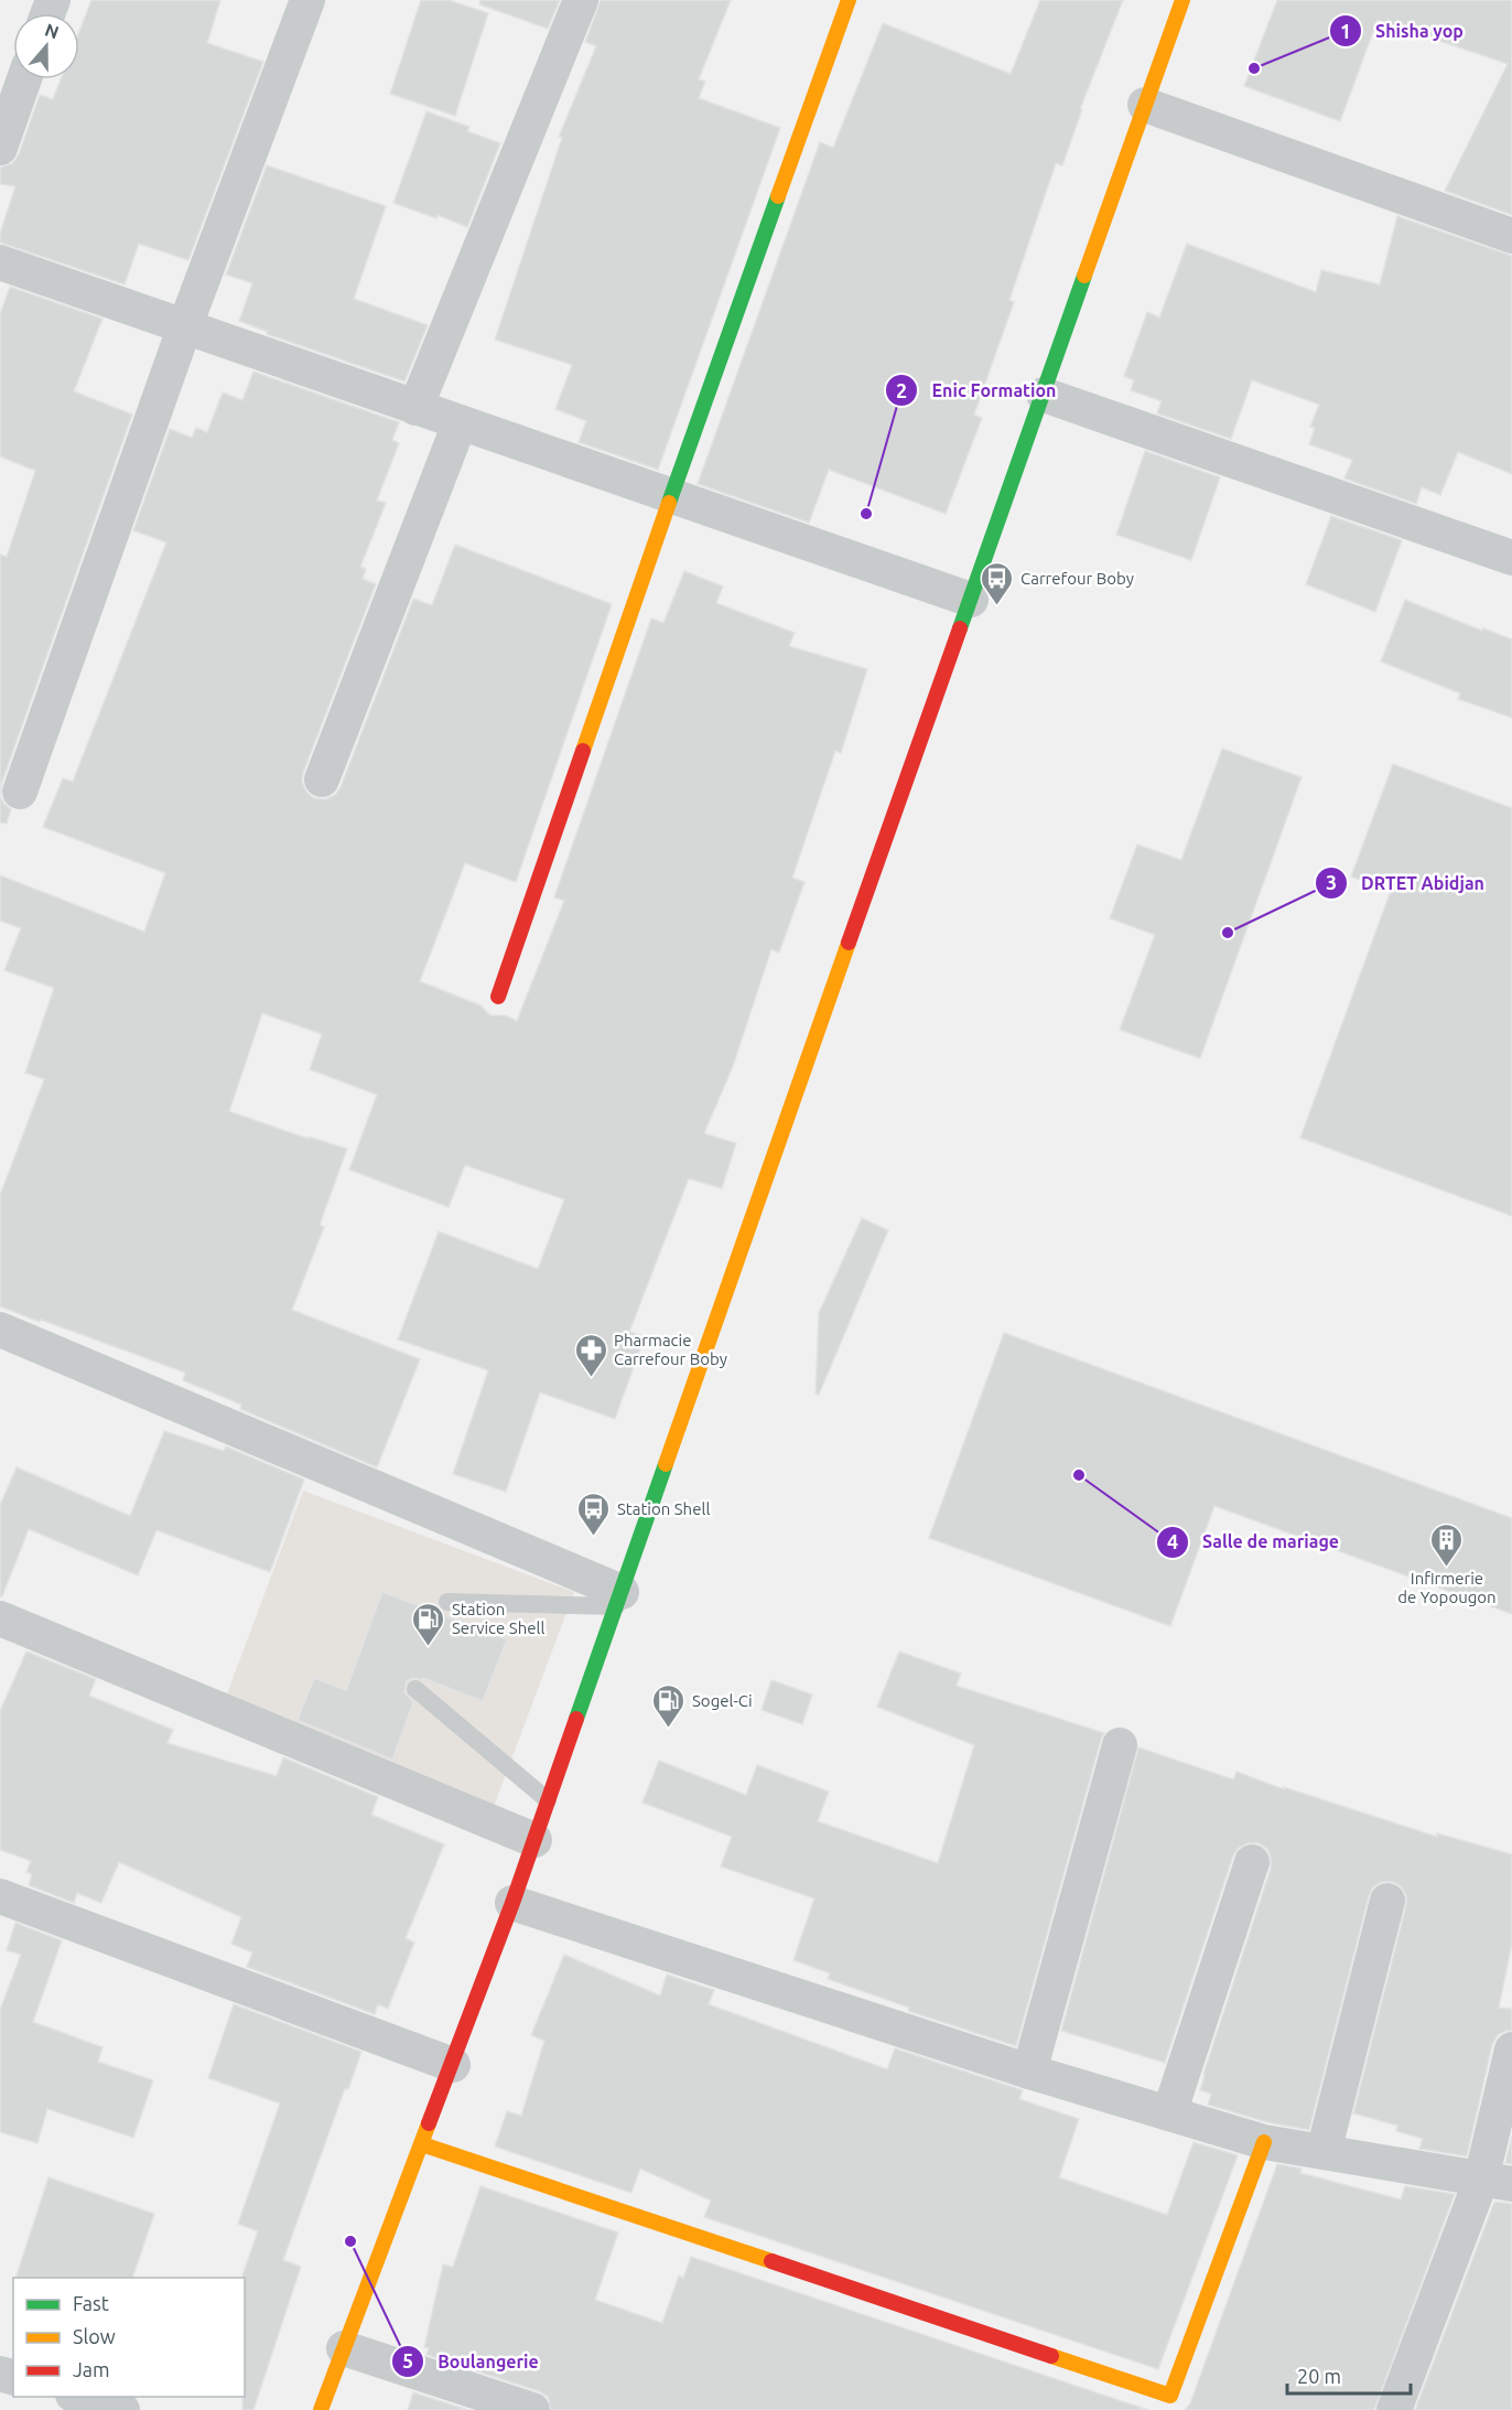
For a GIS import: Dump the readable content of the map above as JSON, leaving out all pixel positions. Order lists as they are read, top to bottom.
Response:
{
  "places": {
    "other": [
      "Shisha yop",
      "Enic Formation",
      "DRTET Abidjan",
      "Salle de mariage",
      "Boulangerie"
    ],
    "bus stop": ["Carrefour Boby", "Station Shell"],
    "pharmacy": ["Pharmacie Carrefour Boby"],
    "building": ["Infirmerie de Yopougon"],
    "fuel station": ["Station Service Shell", "Sogel-Ci"]
  },
  "legend": ["Fast", "Slow", "Jam"],
  "scale_bar": "20 m",
  "north": "top"
}
